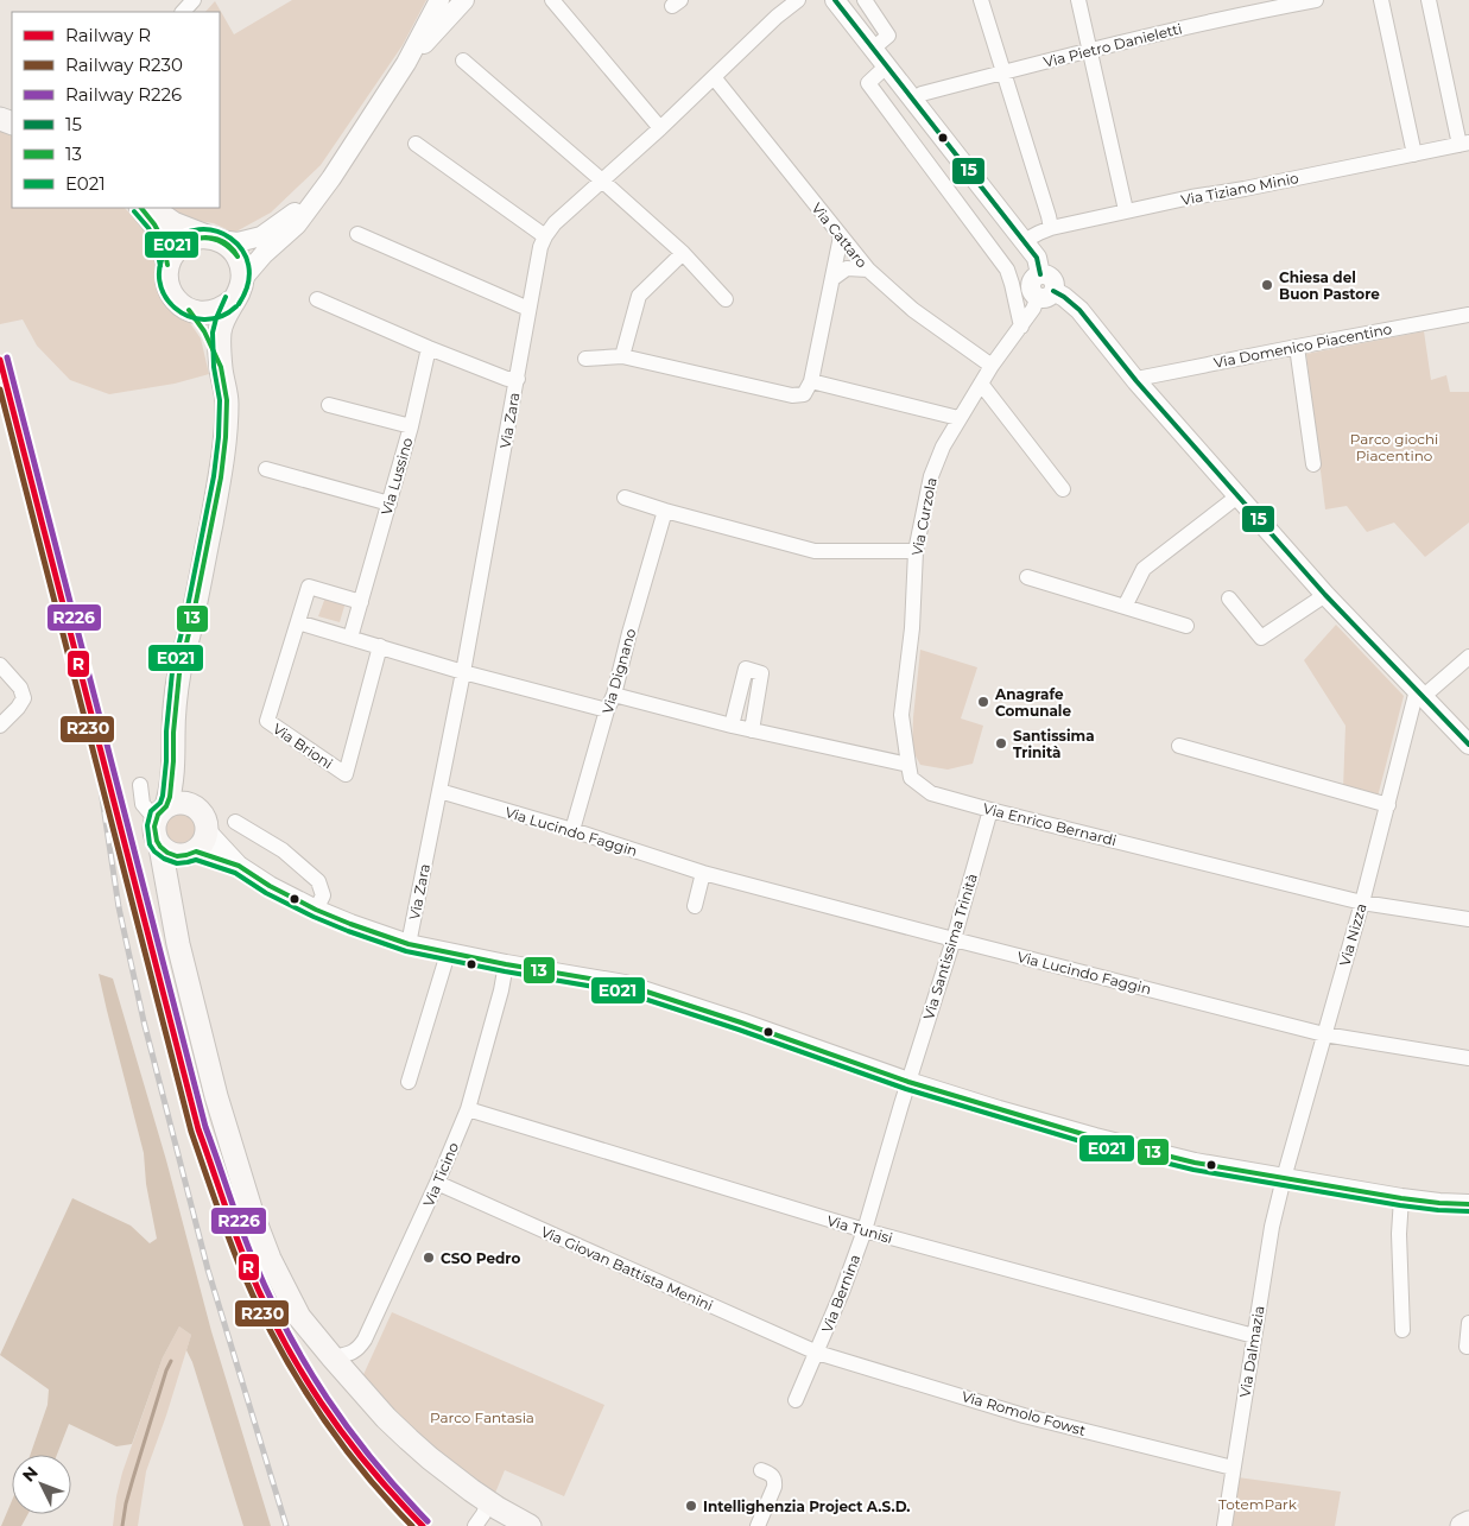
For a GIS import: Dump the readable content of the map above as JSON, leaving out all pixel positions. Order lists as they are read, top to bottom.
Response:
{
  "streets": {
    "street": [
      "Via Pietro Danieletti",
      "Via Tiziano Minio",
      "Via Cattaro",
      "Via Domenico Piacentino",
      "Via Zara",
      "Via Lussino",
      "Via Curzola",
      "Via Dignano",
      "Via Brioni",
      "Via Enrico Bernardi",
      "Via Lucindo Faggin",
      "Via Nizza",
      "Via Santissima Trinità",
      "Via Ticino",
      "Via Tunisi",
      "Via Giovan Battista Menini",
      "Via Bernina",
      "Via Dalmazia",
      "Via Romolo Fowst"
    ]
  },
  "crossings": [
    ["Via Cattaro", "Via Zara"],
    ["Via Cattaro", "Via Curzola"],
    ["Via Zara", "Via Lucindo Faggin"],
    ["Via Curzola", "Via Enrico Bernardi"],
    ["Via Dignano", "Via Lucindo Faggin"],
    ["Via Enrico Bernardi", "Via Nizza"],
    ["Via Enrico Bernardi", "Via Santissima Trinità"],
    ["Via Lucindo Faggin", "Via Nizza"],
    ["Via Lucindo Faggin", "Via Santissima Trinità"],
    ["Via Nizza", "Via Dalmazia"],
    ["Via Santissima Trinità", "Via Bernina"],
    ["Via Ticino", "Via Tunisi"],
    ["Via Ticino", "Via Giovan Battista Menini"],
    ["Via Tunisi", "Via Bernina"],
    ["Via Tunisi", "Via Dalmazia"],
    ["Via Giovan Battista Menini", "Via Bernina"],
    ["Via Giovan Battista Menini", "Via Romolo Fowst"],
    ["Via Bernina", "Via Romolo Fowst"],
    ["Via Dalmazia", "Via Romolo Fowst"]
  ],
  "parks": ["Parco giochi Piacentino", "Parco Fantasia", "TotemPark"],
  "places": [
    "Chiesa del Buon Pastore",
    "Anagrafe Comunale",
    "Santissima Trinità",
    "CSO Pedro",
    "Intellighenzia Project A.S.D."
  ],
  "lines": [
    "transit line 15",
    "transit line 13",
    "transit line E021",
    "rail line R226",
    "rail line R",
    "rail line R230"
  ],
  "legend": [
    "Railway R",
    "Railway R230",
    "Railway R226",
    "15",
    "13",
    "E021"
  ],
  "north": "top left"
}
